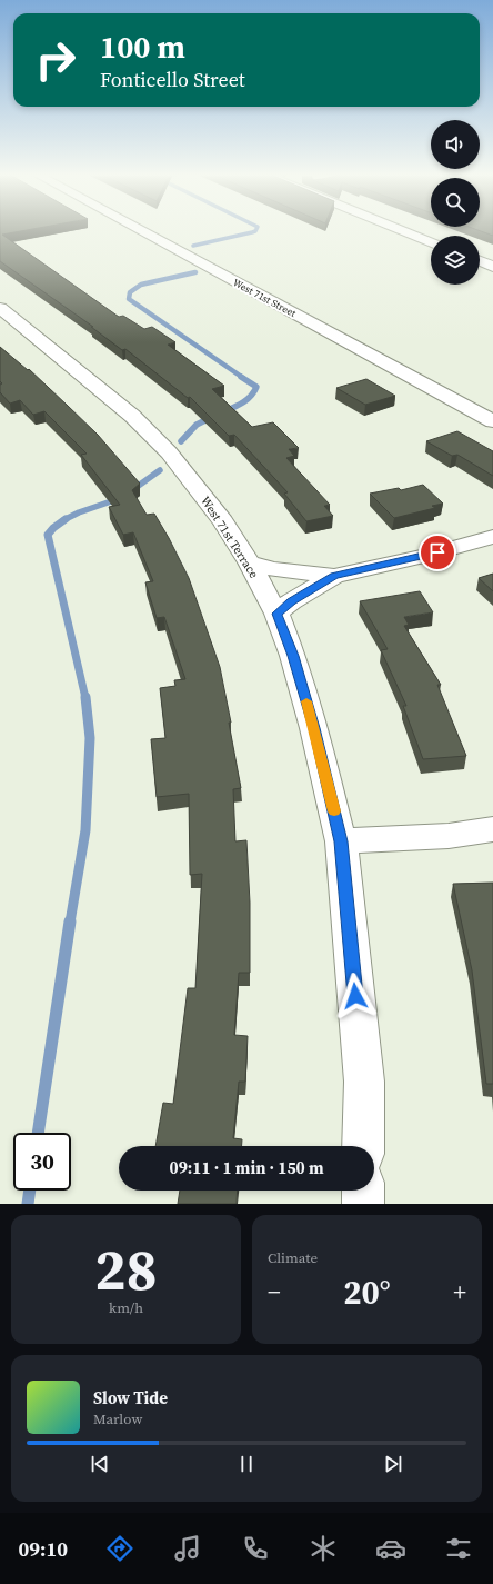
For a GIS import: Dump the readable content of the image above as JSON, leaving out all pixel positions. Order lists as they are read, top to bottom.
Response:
{
  "streets": {
    "street": ["West 71st Street", "West 71st Terrace"]
  },
  "page": {
    "turn": ["100 m", "Fonticello Street"],
    "limit": "30",
    "trip": "09:11 · 1 min · 150 m",
    "tile": [
      ["28", "km/h"],
      "Climate"
    ],
    "heat": ["−", "20°", "+"],
    "song": ["Slow Tide", "Marlow"],
    "tabs": "09:10"
  }
}
